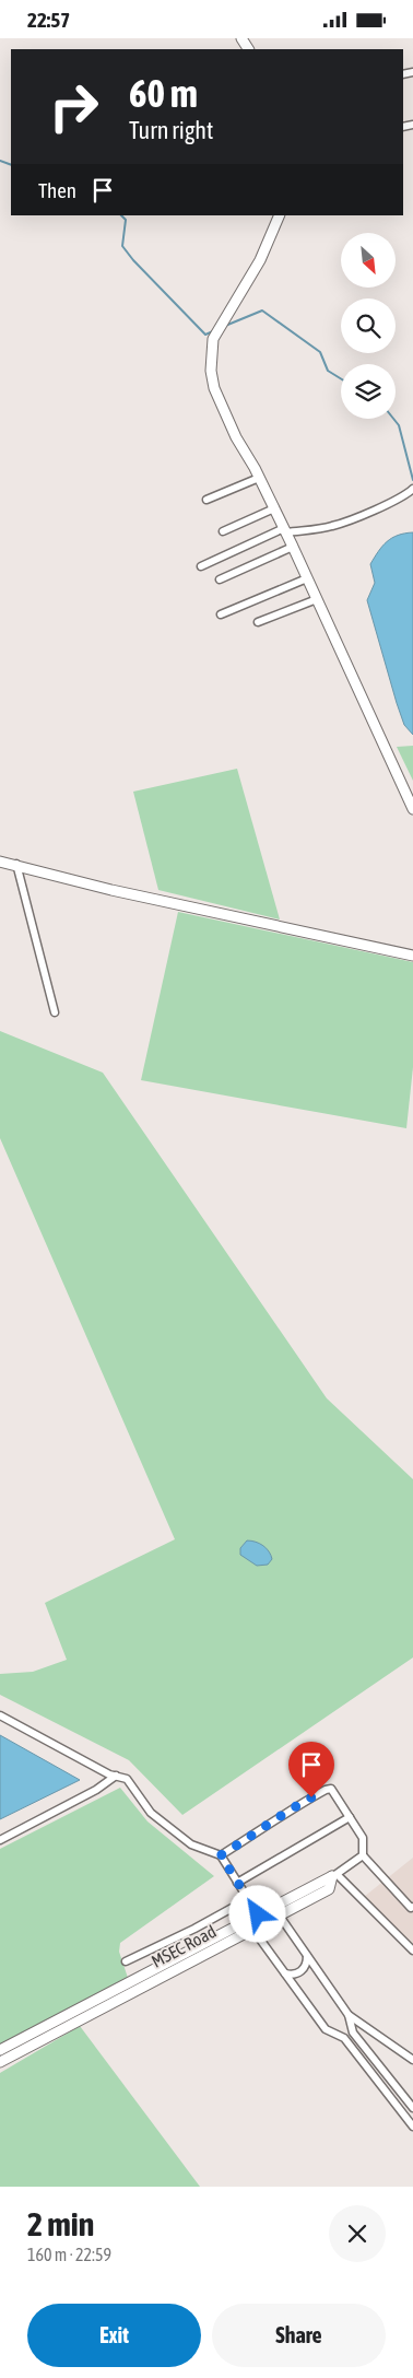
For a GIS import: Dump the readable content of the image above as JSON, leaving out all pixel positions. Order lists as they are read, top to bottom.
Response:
{
  "streets": {
    "street": ["MSEC Road"]
  },
  "north": "bottom right",
  "page": {
    "status": "22:57",
    "turn": ["60 m", "Turn right"],
    "then": "Then",
    "heading": ["2 min", "160 m · 22:59"],
    "buttons": ["Exit", "Share"]
  }
}
